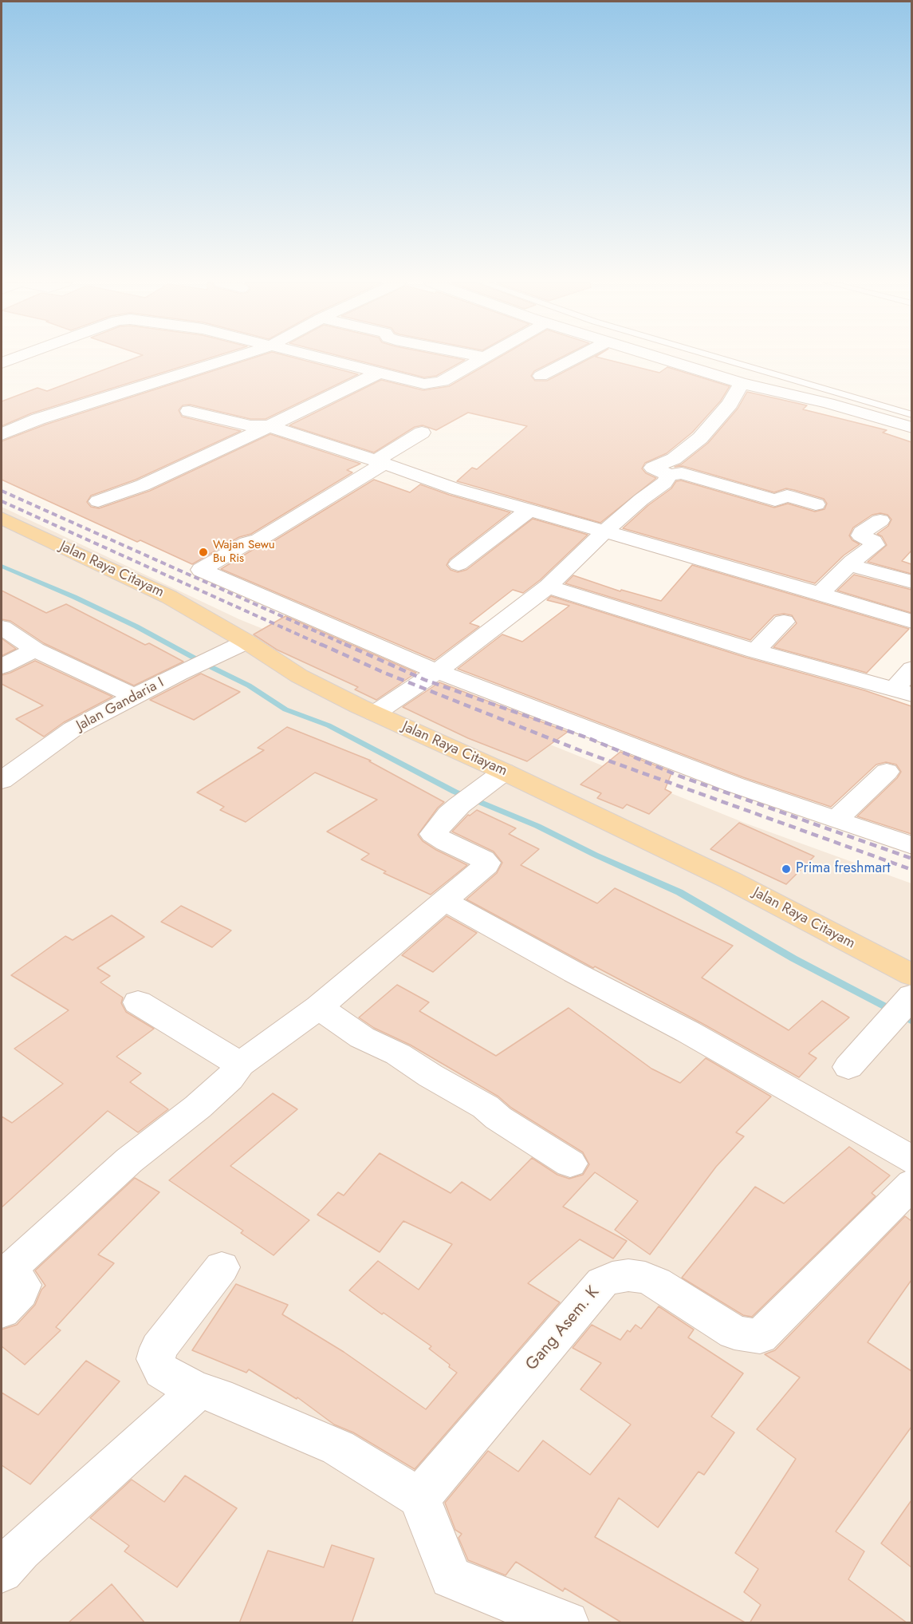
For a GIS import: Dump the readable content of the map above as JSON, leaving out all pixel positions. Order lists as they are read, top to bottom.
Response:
{
  "streets": {
    "main road": ["Jalan Raya Citayam"],
    "street": ["Jalan Gandaria I", "Gang Asem. K"]
  },
  "crossings": [
    ["Jalan Raya Citayam", "Jalan Gandaria I"]
  ],
  "places": ["Wajan Sewu Bu Ris", "Prima freshmart"]
}
